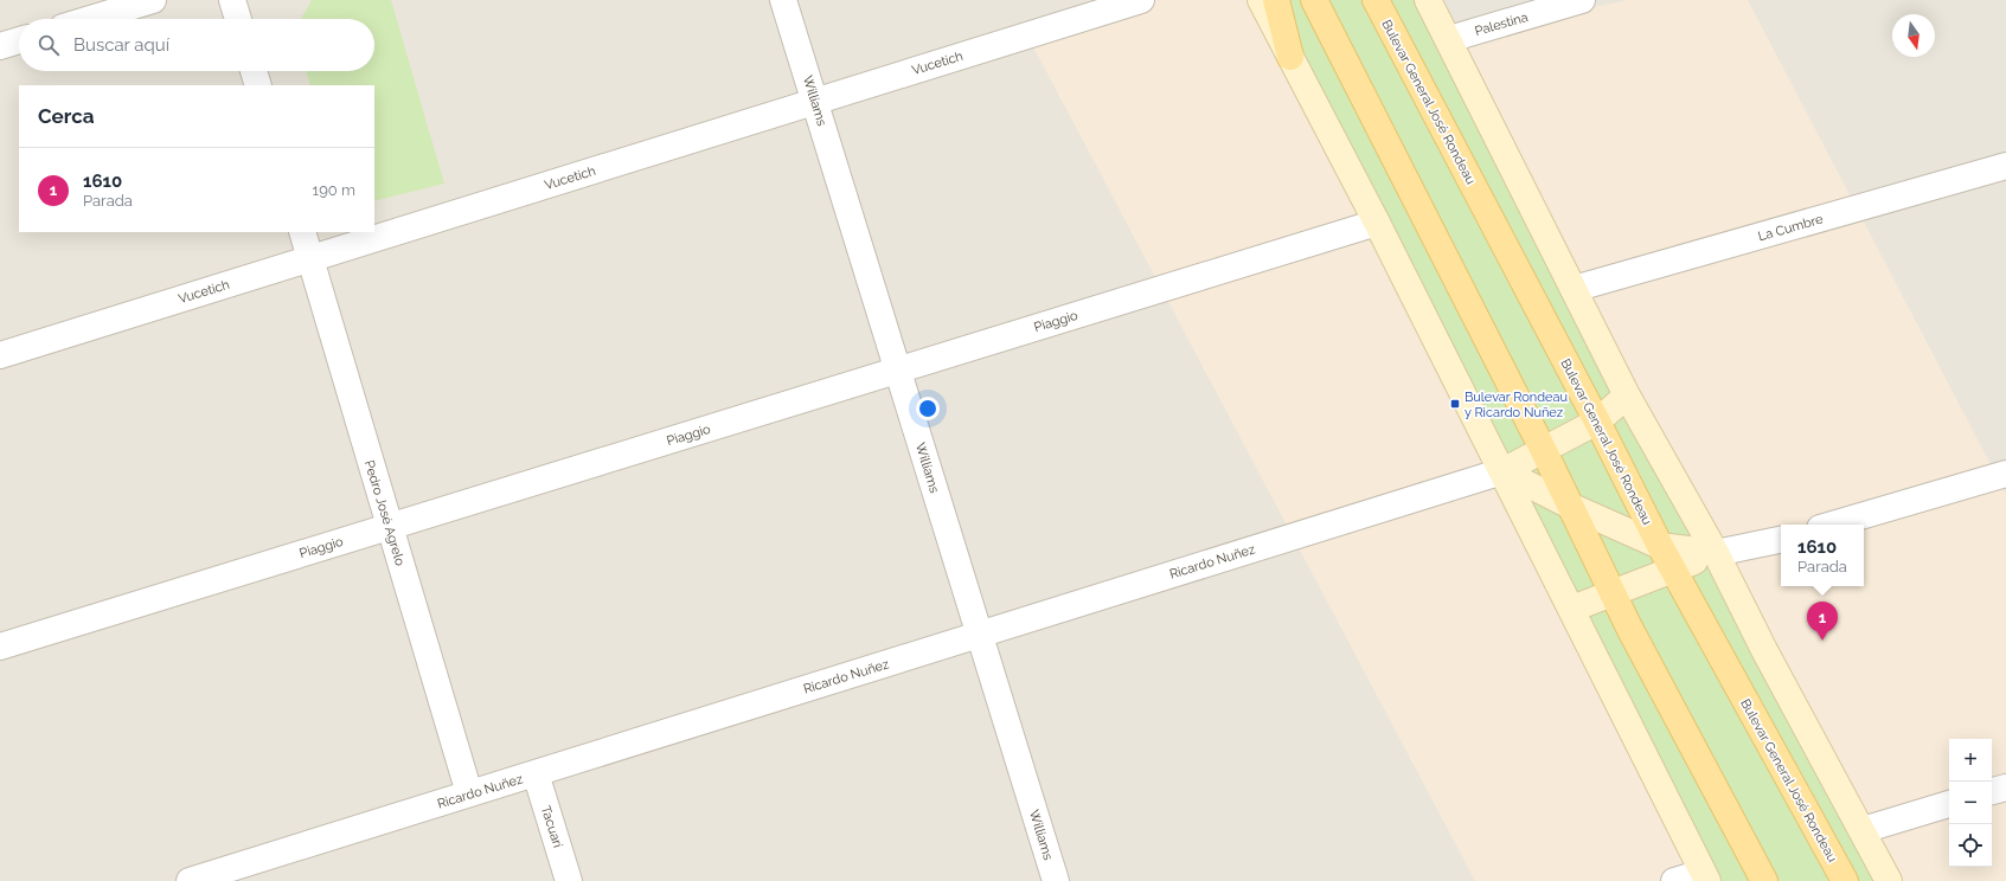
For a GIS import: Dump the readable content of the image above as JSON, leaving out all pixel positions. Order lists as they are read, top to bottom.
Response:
{
  "streets": {
    "main road": ["Bulevar General José Rondeau"],
    "street": [
      "Palestina",
      "Vucetich",
      "Williams",
      "La Cumbre",
      "Piaggio",
      "Pedro José Agrelo",
      "Ricardo Nuñez",
      "Tacuarí"
    ]
  },
  "crossings": [
    ["Vucetich", "Williams"],
    ["Vucetich", "Pedro José Agrelo"],
    ["Williams", "Piaggio"],
    ["Williams", "Ricardo Nuñez"],
    ["Piaggio", "Pedro José Agrelo"],
    ["Pedro José Agrelo", "Ricardo Nuñez"],
    ["Ricardo Nuñez", "Tacuarí"]
  ],
  "places": {
    "transit": ["Bulevar Rondeau y Ricardo Nuñez"]
  },
  "north": "bottom",
  "page": {
    "search": "Buscar aquí",
    "heading": "Cerca",
    "list": [
      {
        "mark": "1",
        "name": "1610",
        "note": "Parada",
        "value": "190 m"
      }
    ],
    "popup": ["1610", "Parada"],
    "pins": "1",
    "map_buttons": ["+", "−"]
  }
}
